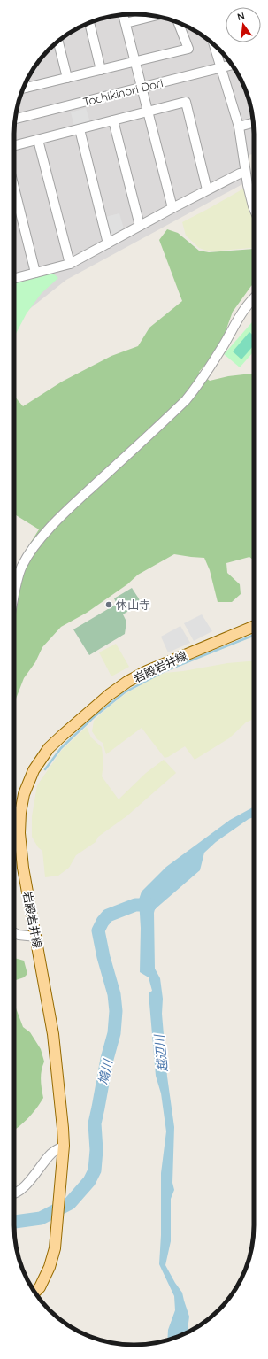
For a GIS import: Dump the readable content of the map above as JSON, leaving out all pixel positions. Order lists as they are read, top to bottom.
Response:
{
  "streets": {
    "main road": ["岩殿岩井線"],
    "street": ["Tochikinori Dori"]
  },
  "water": ["越辺川", "鳩川"],
  "places": ["休山寺"],
  "north": "top"
}
